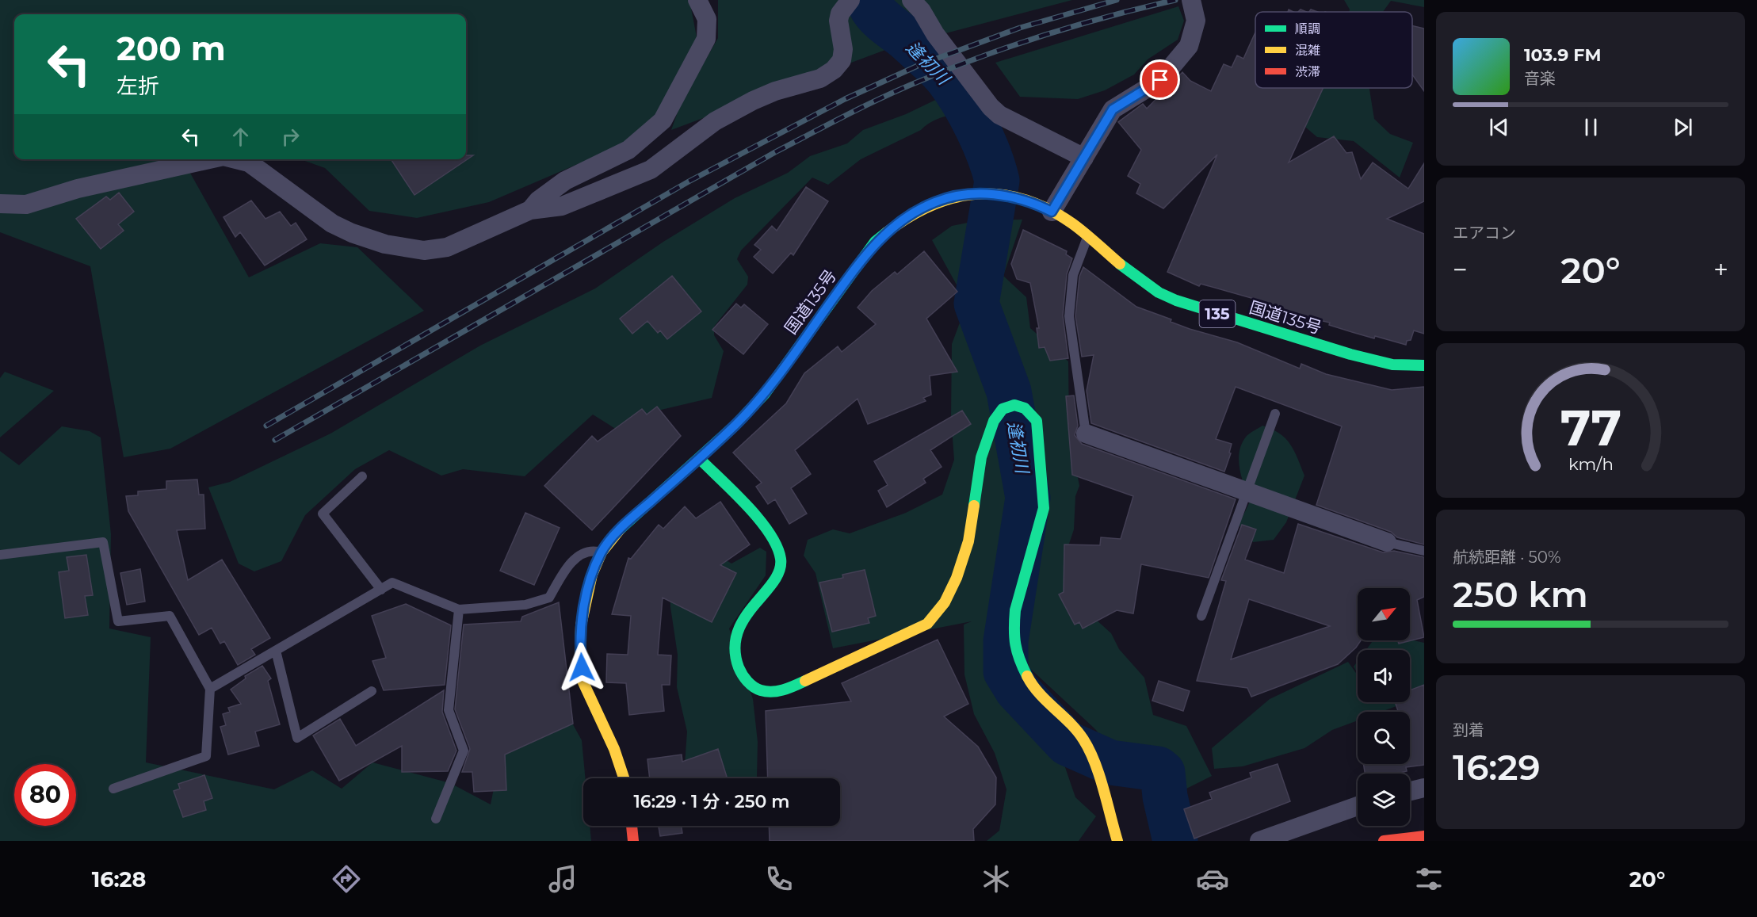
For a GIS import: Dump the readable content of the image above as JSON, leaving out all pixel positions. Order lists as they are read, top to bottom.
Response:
{
  "streets": {
    "main road": ["国道135号", "135"]
  },
  "water": ["逢初川"],
  "legend": ["順調", "混雑", "渋滞"],
  "north": "top right",
  "page": {
    "turn": ["200 m", "左折"],
    "song": ["103.9 FM", "音楽"],
    "tile": [
      "エアコン",
      ["航続距離 · 50%", "250 km"],
      ["到着", "16:29"]
    ],
    "heat": ["−", "20°", "+"],
    "limit": "80",
    "trip": "16:29 · 1 分 · 250 m",
    "tabs": ["16:28", "20°"],
    "gauge": ["77", "km/h"]
  }
}
